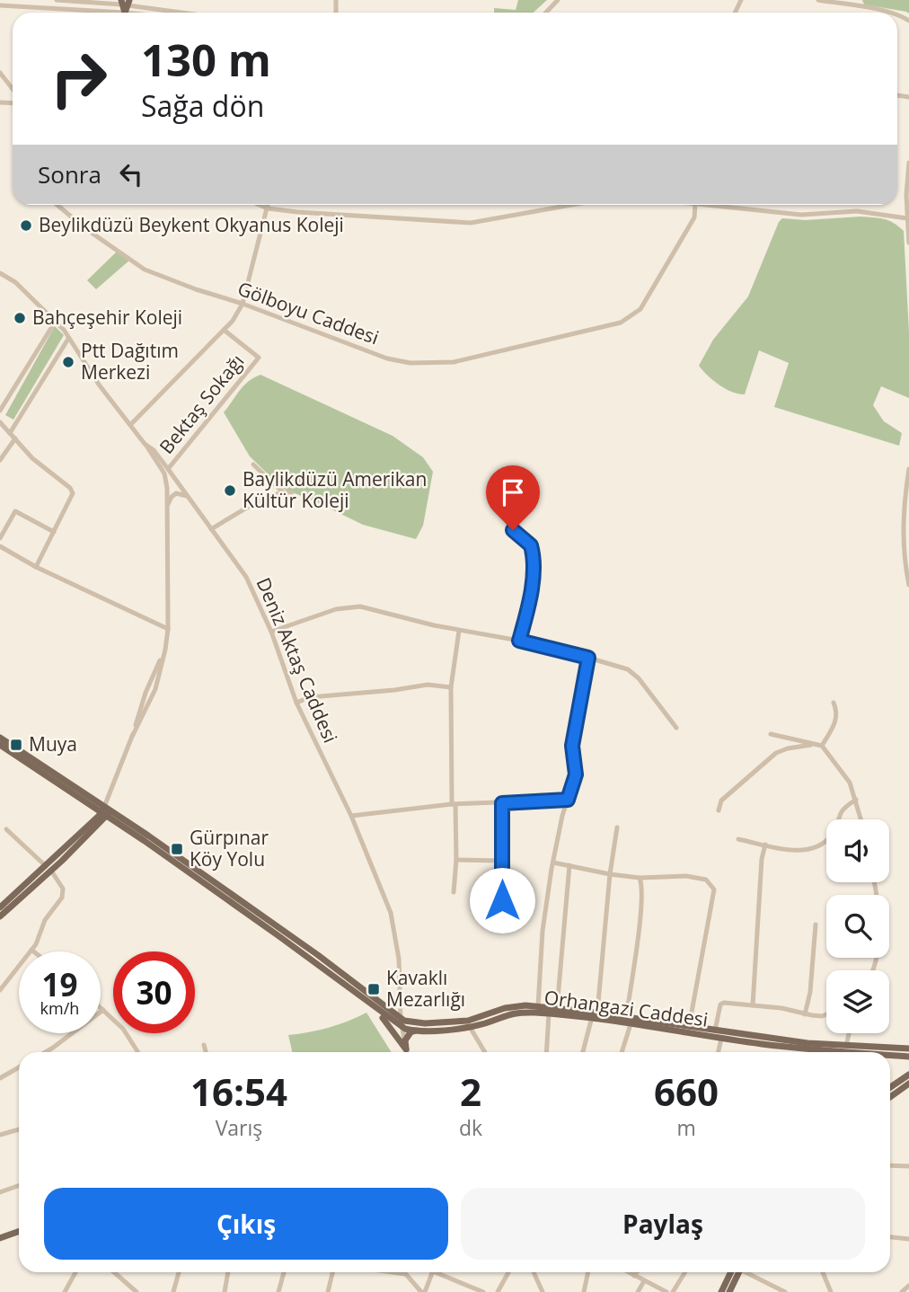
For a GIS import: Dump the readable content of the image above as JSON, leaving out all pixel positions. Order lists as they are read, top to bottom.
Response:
{
  "streets": {
    "main road": ["Orhangazi Caddesi"],
    "street": ["Gölboyu Caddesi", "Bektaş Sokağı", "Deniz Aktaş Caddesi"]
  },
  "crossings": [
    ["Bektaş Sokağı", "Deniz Aktaş Caddesi"],
    ["Deniz Aktaş Caddesi", "Orhangazi Caddesi"]
  ],
  "places": {
    "other": [
      "Beylikdüzü Beykent Okyanus Koleji",
      "Bahçeşehir Koleji",
      "Ptt Dağıtım Merkezi",
      "Baylikdüzü Amerikan Kültür Koleji"
    ],
    "transit": ["Muya", "Gürpınar Köy Yolu", "Kavaklı Mezarlığı"]
  },
  "page": {
    "turn": ["130 m", "Sağa dön"],
    "then": "Sonra",
    "speed": "19 km/h",
    "limit": "30",
    "eta": [
      "16:54",
      "Varış",
      "2",
      "dk",
      "660",
      "m"
    ],
    "buttons": ["Çıkış", "Paylaş"]
  }
}
